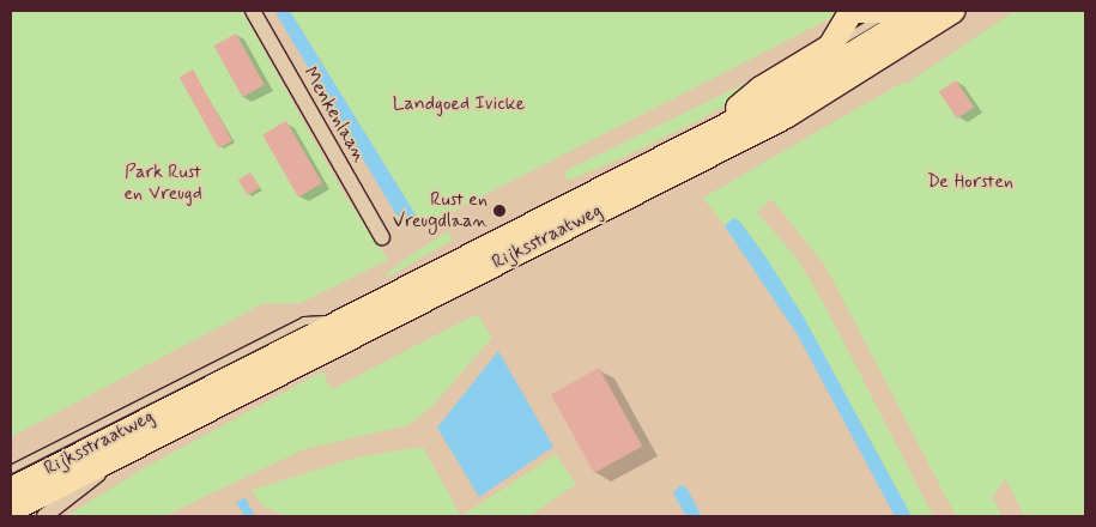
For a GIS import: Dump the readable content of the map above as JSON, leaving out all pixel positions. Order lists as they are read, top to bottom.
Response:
{
  "streets": {
    "main road": ["Rijksstraatweg"],
    "street": ["Menkenlaan"]
  },
  "parks": ["Landgoed Ivicke", "Park Rust en Vreugd", "De Horsten"],
  "places": ["Rust en Vreugdlaan"]
}
